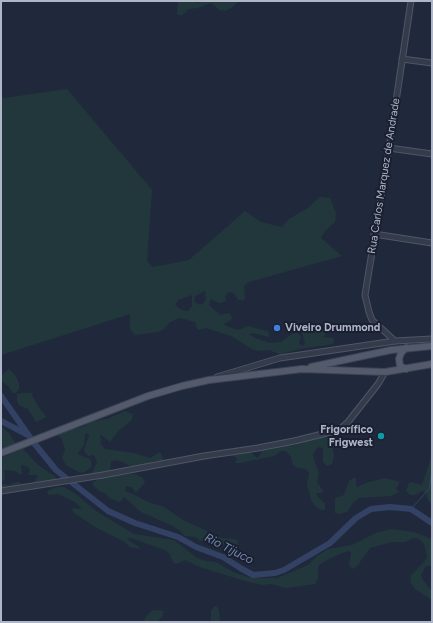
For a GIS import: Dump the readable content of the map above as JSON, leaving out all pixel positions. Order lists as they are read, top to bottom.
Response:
{
  "streets": {
    "street": ["Rua Carlos Marquez de Andrade"]
  },
  "water": ["Rio Tijuco"],
  "places": ["Viveiro Drummond", "Frigorífico Frigwest"]
}
